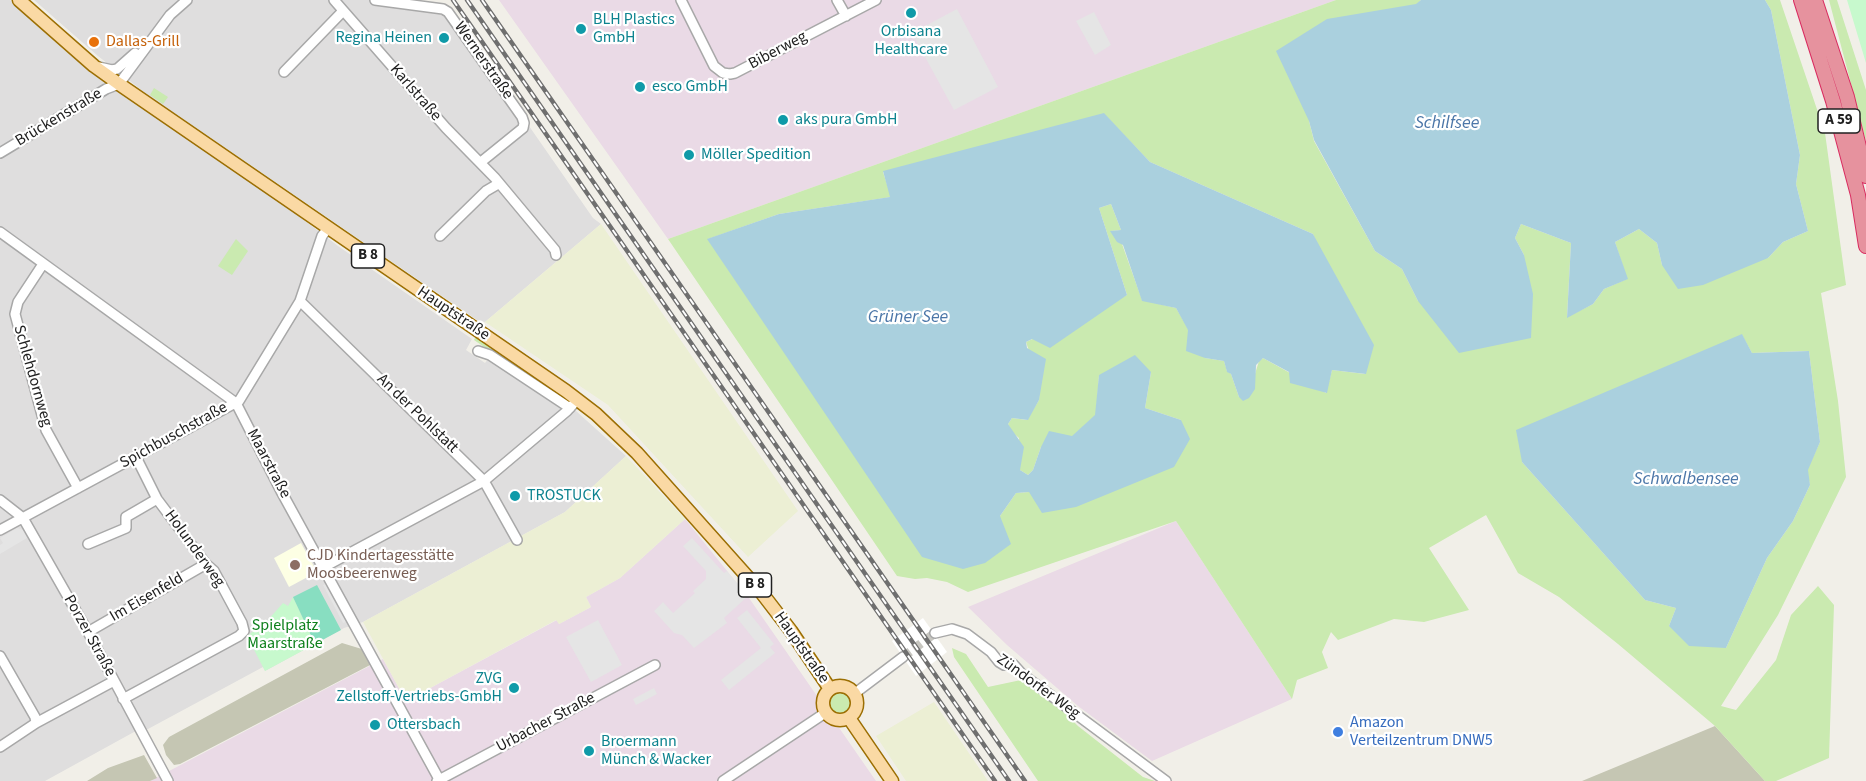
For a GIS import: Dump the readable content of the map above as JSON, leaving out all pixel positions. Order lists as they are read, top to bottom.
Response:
{
  "streets": {
    "highway": ["A 59"],
    "main road": ["B 8", "Hauptstraße"],
    "street": [
      "Biberweg",
      "Wernerstraße",
      "Karlstraße",
      "Brückenstraße",
      "Schlehdornweg",
      "An der Pohlstatt",
      "Spichbuschstraße",
      "Maarstraße",
      "Holunderweg",
      "Im Eisenfeld",
      "Porzer Straße",
      "Zündorfer Weg",
      "Urbacher Straße"
    ]
  },
  "crossings": [
    ["Wernerstraße", "Karlstraße"],
    ["Brückenstraße", "Hauptstraße"],
    ["Hauptstraße", "Spichbuschstraße"],
    ["Schlehdornweg", "Spichbuschstraße"],
    ["Schlehdornweg", "Maarstraße"],
    ["An der Pohlstatt", "Spichbuschstraße"],
    ["Spichbuschstraße", "Maarstraße"],
    ["Spichbuschstraße", "Holunderweg"],
    ["Spichbuschstraße", "Porzer Straße"],
    ["Maarstraße", "Urbacher Straße"],
    ["Holunderweg", "Im Eisenfeld"],
    ["Holunderweg", "Porzer Straße"],
    ["Im Eisenfeld", "Porzer Straße"]
  ],
  "water": ["Schilfsee", "Grüner See", "Schwalbensee"],
  "parks": ["Spielplatz Maarstraße"],
  "places": [
    "Orbisana Healthcare",
    "BLH Plastics GmbH",
    "Regina Heinen",
    "Dallas-Grill",
    "esco GmbH",
    "aks pura GmbH",
    "Möller Spedition",
    "TROSTUCK",
    "CJD Kindertagesstätte Moosbeerenweg",
    "ZVG Zellstoff-Vertriebs-GmbH",
    "Ottersbach",
    "Amazon Verteilzentrum DNW5",
    "Broermann Münch & Wacker"
  ]
}
